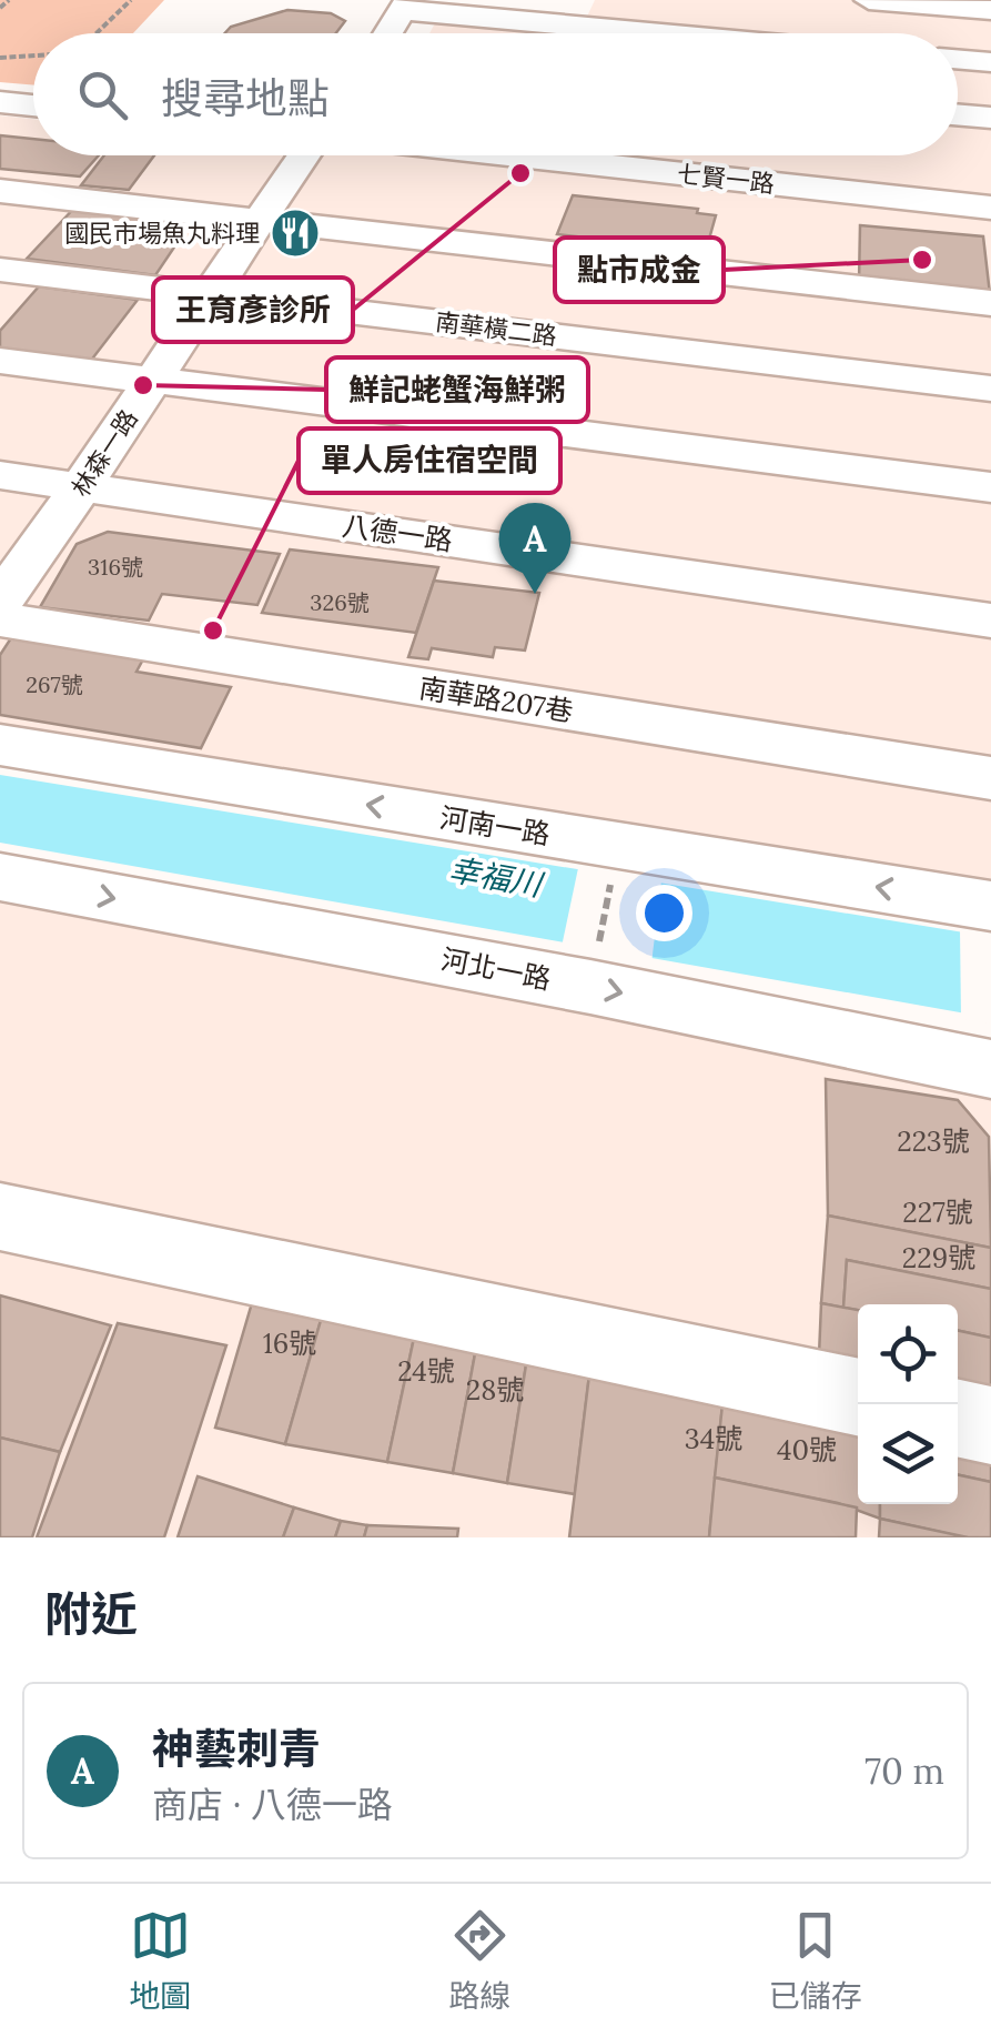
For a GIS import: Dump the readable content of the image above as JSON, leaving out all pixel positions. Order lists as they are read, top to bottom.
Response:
{
  "streets": {
    "street": [
      "七賢一路",
      "南華橫二路",
      "林森一路",
      "八德一路",
      "南華路207巷",
      "河南一路",
      "河北一路"
    ]
  },
  "crossings": [
    ["南華橫二路", "林森一路"],
    ["林森一路", "八德一路"]
  ],
  "water": ["幸福川"],
  "places": {
    "other": [
      "王育彥診所",
      "點市成金",
      "鮮記蛯蟹海鮮粥",
      "單人房住宿空間"
    ],
    "restaurant": ["國民市場魚丸料理"]
  },
  "house_numbers": [
    "316號",
    "326號",
    "267號",
    "223號",
    "227號",
    "229號",
    "16號",
    "24號",
    "28號",
    "34號",
    "40號"
  ],
  "page": {
    "search": "搜尋地點",
    "pins": "A",
    "heading": "附近",
    "list": [
      {
        "mark": "A",
        "name": "神藝刺青",
        "note": "商店 · 八德一路",
        "value": "70 m"
      }
    ],
    "nav": ["地圖", "路線", "已儲存"]
  }
}
